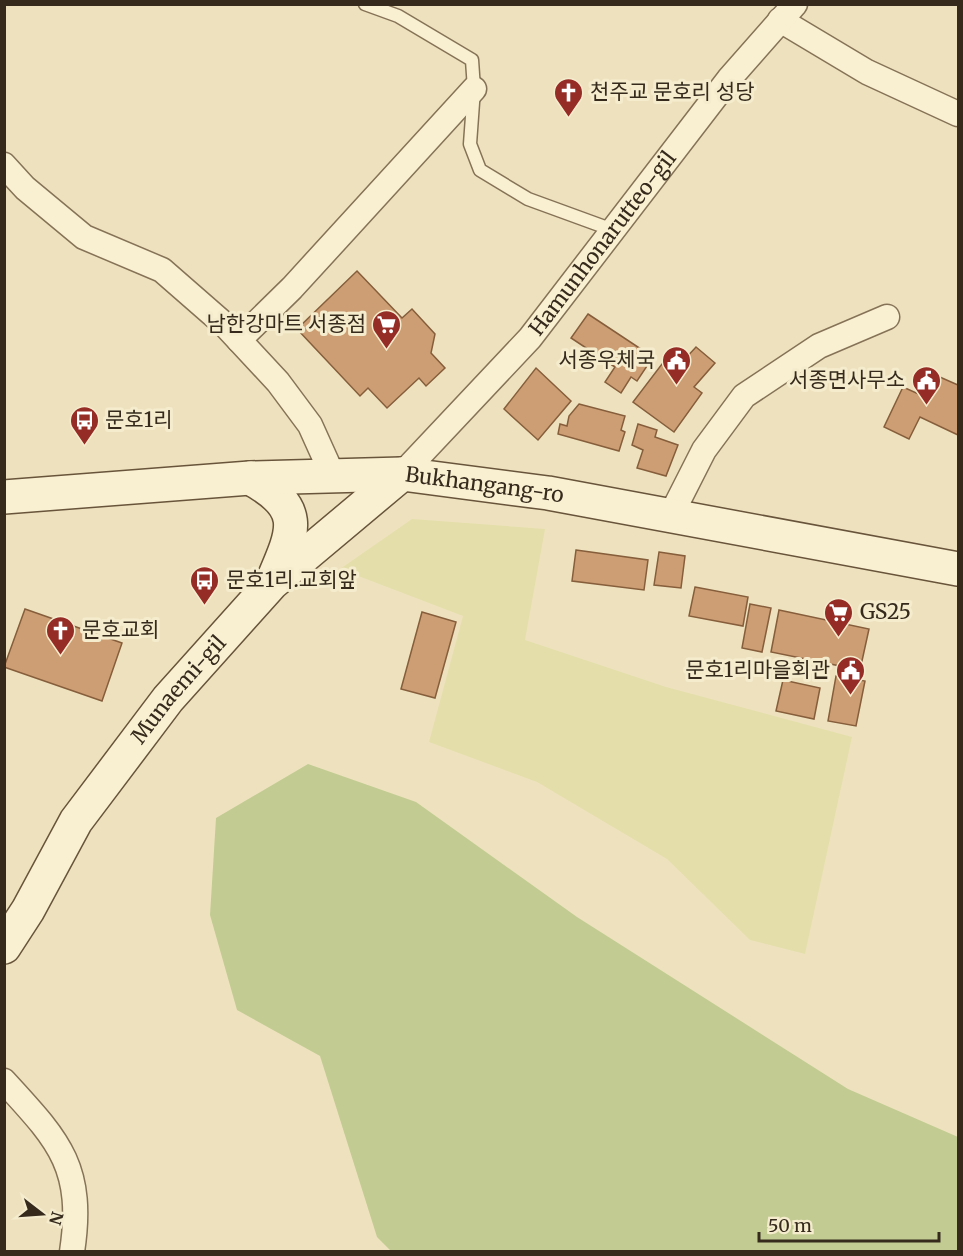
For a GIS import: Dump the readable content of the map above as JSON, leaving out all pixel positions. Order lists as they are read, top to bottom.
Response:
{
  "streets": {
    "main road": ["Bukhangang-ro", "Munaemi-gil"],
    "street": ["Hamunhonarutteo-gil"]
  },
  "crossings": [
    ["Hamunhonarutteo-gil", "Bukhangang-ro"],
    ["Hamunhonarutteo-gil", "Munaemi-gil"],
    ["Bukhangang-ro", "Munaemi-gil"]
  ],
  "places": {
    "church": ["천주교 문호리 성당", "문호교회"],
    "supermarket": ["남한강마트 서종점", "GS25"],
    "public building": ["서종우체국", "서종면사무소", "문호1리마을회관"],
    "bus stop": ["문호1리", "문호1리.교회앞"]
  },
  "scale_bar": "50 m",
  "north": "right"
}
